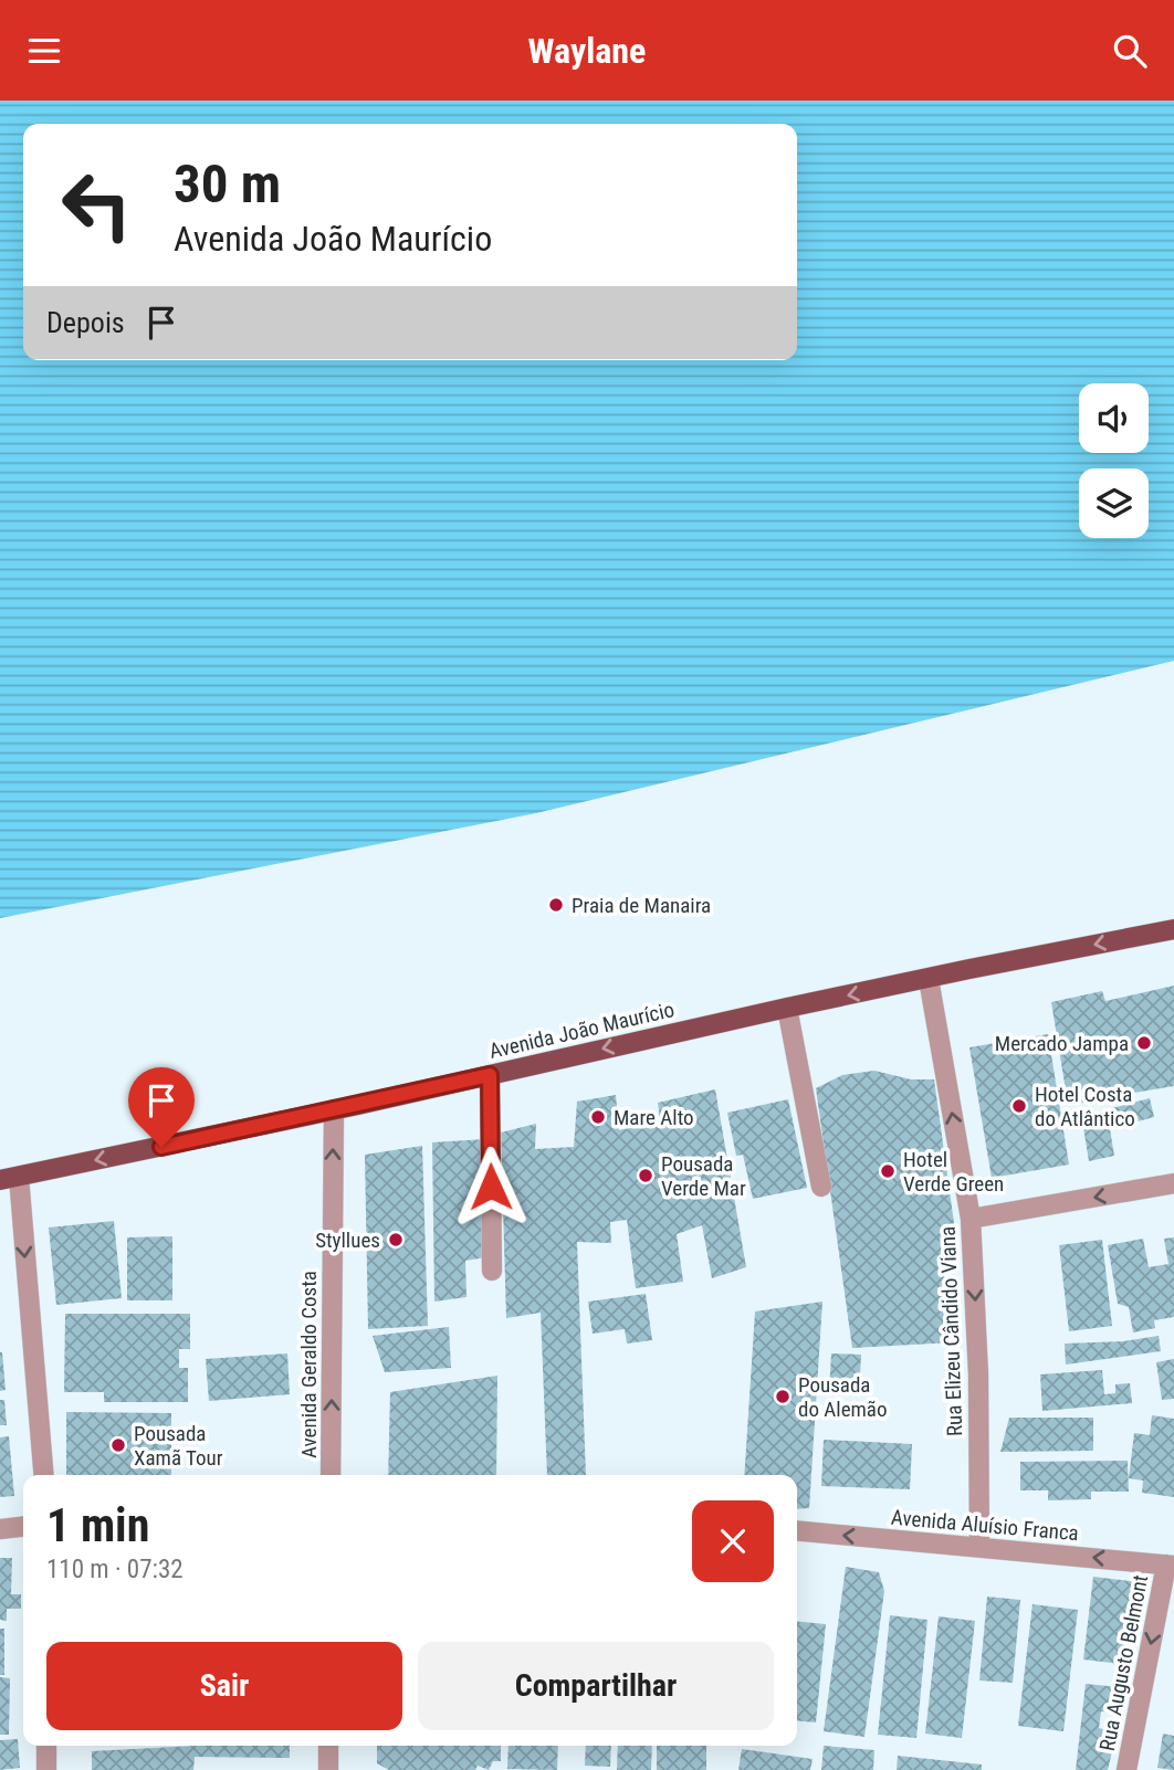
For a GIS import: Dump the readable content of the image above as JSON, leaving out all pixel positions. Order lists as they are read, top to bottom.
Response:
{
  "streets": {
    "main road": ["Avenida João Maurício"],
    "street": [
      "Rua Elizeu Cândido Viana",
      "Avenida Geraldo Costa",
      "Avenida Aluísio Franca",
      "Rua Augusto Belmont"
    ]
  },
  "crossings": [
    ["Avenida João Maurício", "Rua Elizeu Cândido Viana"],
    ["Avenida João Maurício", "Avenida Geraldo Costa"],
    ["Rua Elizeu Cândido Viana", "Avenida Aluísio Franca"],
    ["Avenida Aluísio Franca", "Rua Augusto Belmont"]
  ],
  "one_way": ["Avenida João Maurício", "Avenida Aluísio Franca", "Rua Augusto Belmont"],
  "places": [
    "Praia de Manaira",
    "Mercado Jampa",
    "Hotel Costa do Atlântico",
    "Mare Alto",
    "Hotel Verde Green",
    "Pousada Verde Mar",
    "Styllues",
    "Pousada do Alemão",
    "Pousada Xamã Tour"
  ],
  "page": {
    "header": "Waylane",
    "turn": ["30 m", "Avenida João Maurício"],
    "then": "Depois",
    "heading": ["1 min", "110 m · 07:32"],
    "buttons": ["Sair", "Compartilhar"]
  }
}
